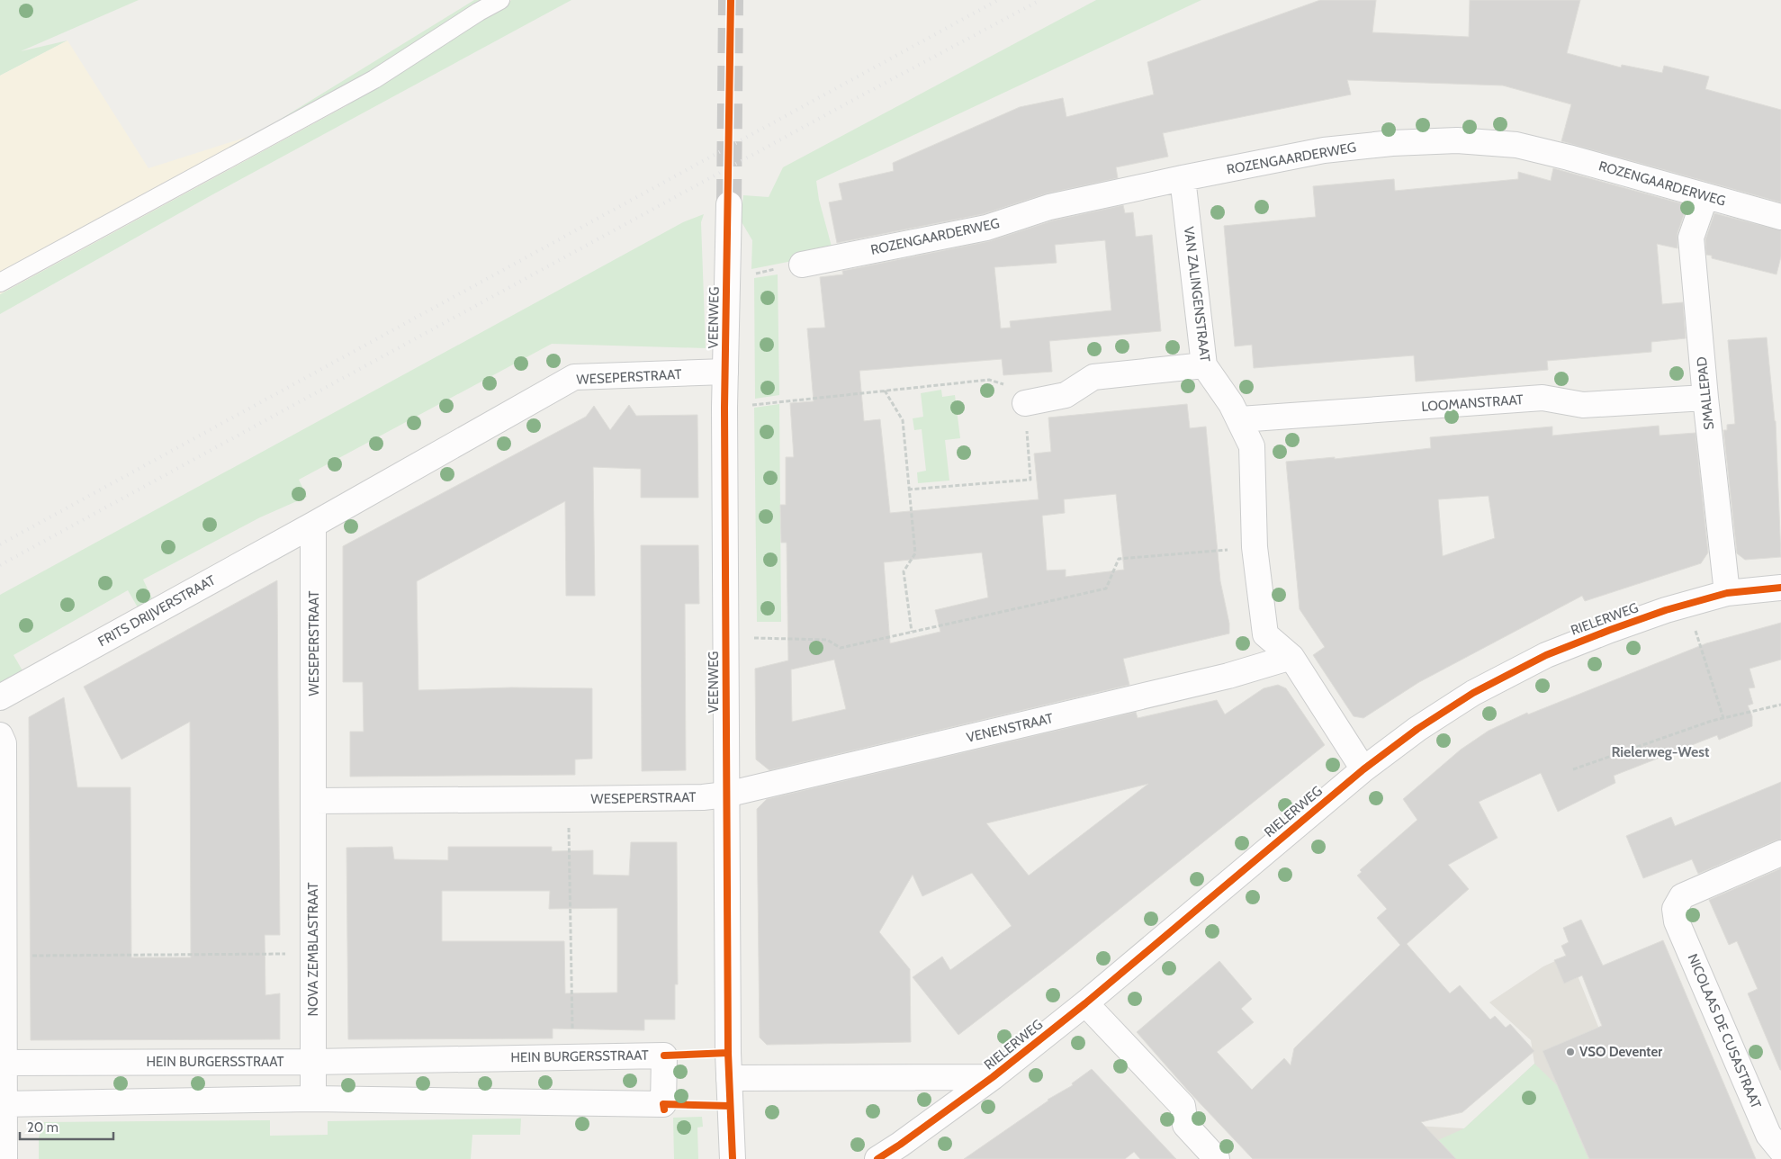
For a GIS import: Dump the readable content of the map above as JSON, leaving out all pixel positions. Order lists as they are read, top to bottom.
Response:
{
  "streets": {
    "street": [
      "ROZENGAARDERWEG",
      "VAN ZALINGENSTRAAT",
      "VEENWEG",
      "WESEPERSTRAAT",
      "SMALLEPAD",
      "LOOMANSTRAAT",
      "FRITS DRIJVERSTRAAT",
      "RIELERWEG",
      "VENENSTRAAT",
      "NOVA ZEMBLASTRAAT",
      "NICOLAAS DE CUSASTRAAT",
      "HEIN BURGERSSTRAAT"
    ]
  },
  "crossings": [
    ["ROZENGAARDERWEG", "VAN ZALINGENSTRAAT"],
    ["ROZENGAARDERWEG", "SMALLEPAD"],
    ["VAN ZALINGENSTRAAT", "LOOMANSTRAAT"],
    ["VAN ZALINGENSTRAAT", "RIELERWEG"],
    ["VAN ZALINGENSTRAAT", "VENENSTRAAT"],
    ["VEENWEG", "WESEPERSTRAAT"],
    ["VEENWEG", "RIELERWEG"],
    ["VEENWEG", "VENENSTRAAT"],
    ["WESEPERSTRAAT", "FRITS DRIJVERSTRAAT"],
    ["WESEPERSTRAAT", "VENENSTRAAT"],
    ["WESEPERSTRAAT", "NOVA ZEMBLASTRAAT"],
    ["SMALLEPAD", "LOOMANSTRAAT"],
    ["SMALLEPAD", "RIELERWEG"],
    ["NOVA ZEMBLASTRAAT", "HEIN BURGERSSTRAAT"]
  ],
  "districts": ["Rielerweg-West"],
  "places": ["VSO Deventer"],
  "scale_bar": "20 m"
}
